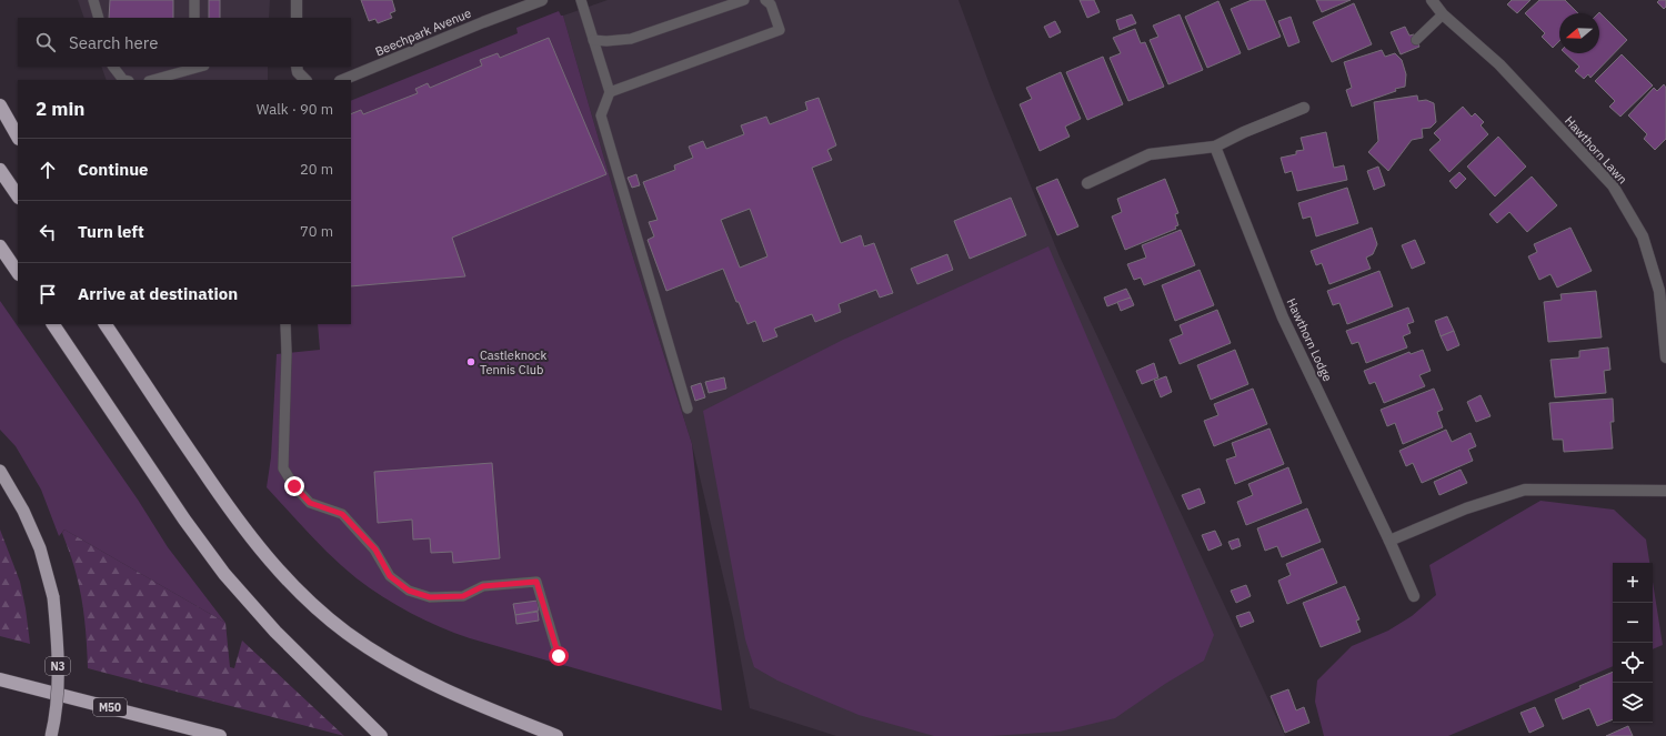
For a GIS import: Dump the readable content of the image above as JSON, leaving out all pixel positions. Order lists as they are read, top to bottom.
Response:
{
  "streets": {
    "highway": ["N3", "M50"],
    "street": ["Beechpark Avenue", "Hawthorn Lawn", "Hawthorn Lodge"]
  },
  "places": ["Castleknock Tennis Club"],
  "north": "left",
  "page": {
    "search": "Search here",
    "heading": ["2 min", "Walk · 90 m"],
    "list": [
      ["Continue", "20 m"],
      ["Turn left", "70 m"],
      "Arrive at destination"
    ],
    "map_buttons": ["+", "−"]
  }
}
